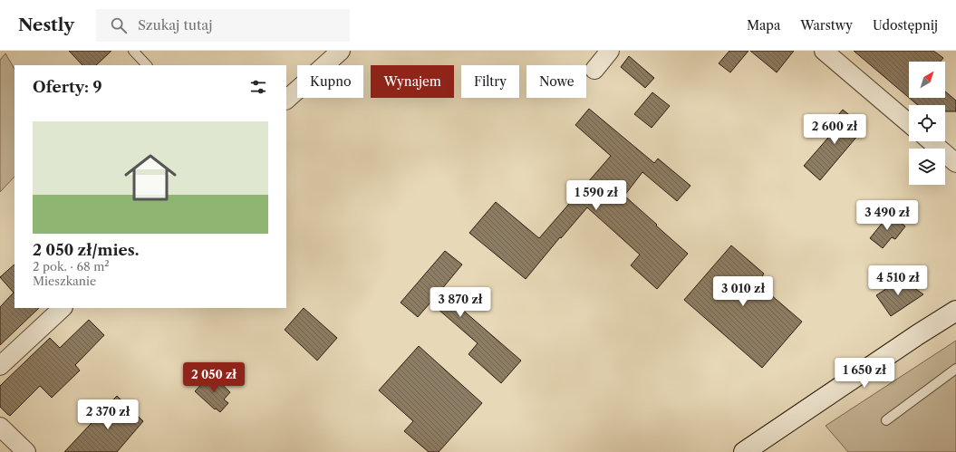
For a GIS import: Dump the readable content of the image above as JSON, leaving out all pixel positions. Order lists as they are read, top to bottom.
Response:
{
  "north": "top right",
  "page": {
    "header": "Nestly",
    "search": "Szukaj tutaj",
    "nav": ["Mapa", "Warstwy", "Udostępnij"],
    "chip": [
      "Kupno",
      "Wynajem",
      "Filtry",
      "Nowe"
    ],
    "heading": "Oferty: 9",
    "list": [
      {
        "name": "2 050 zł/mies.",
        "note": "2 pok. · 68 m² · Mieszkanie"
      }
    ],
    "price": [
      "2 600 zł",
      "1 590 zł",
      "3 490 zł",
      "4 510 zł",
      "3 010 zł",
      "3 870 zł",
      "1 650 zł",
      "2 050 zł",
      "2 370 zł"
    ]
  }
}
